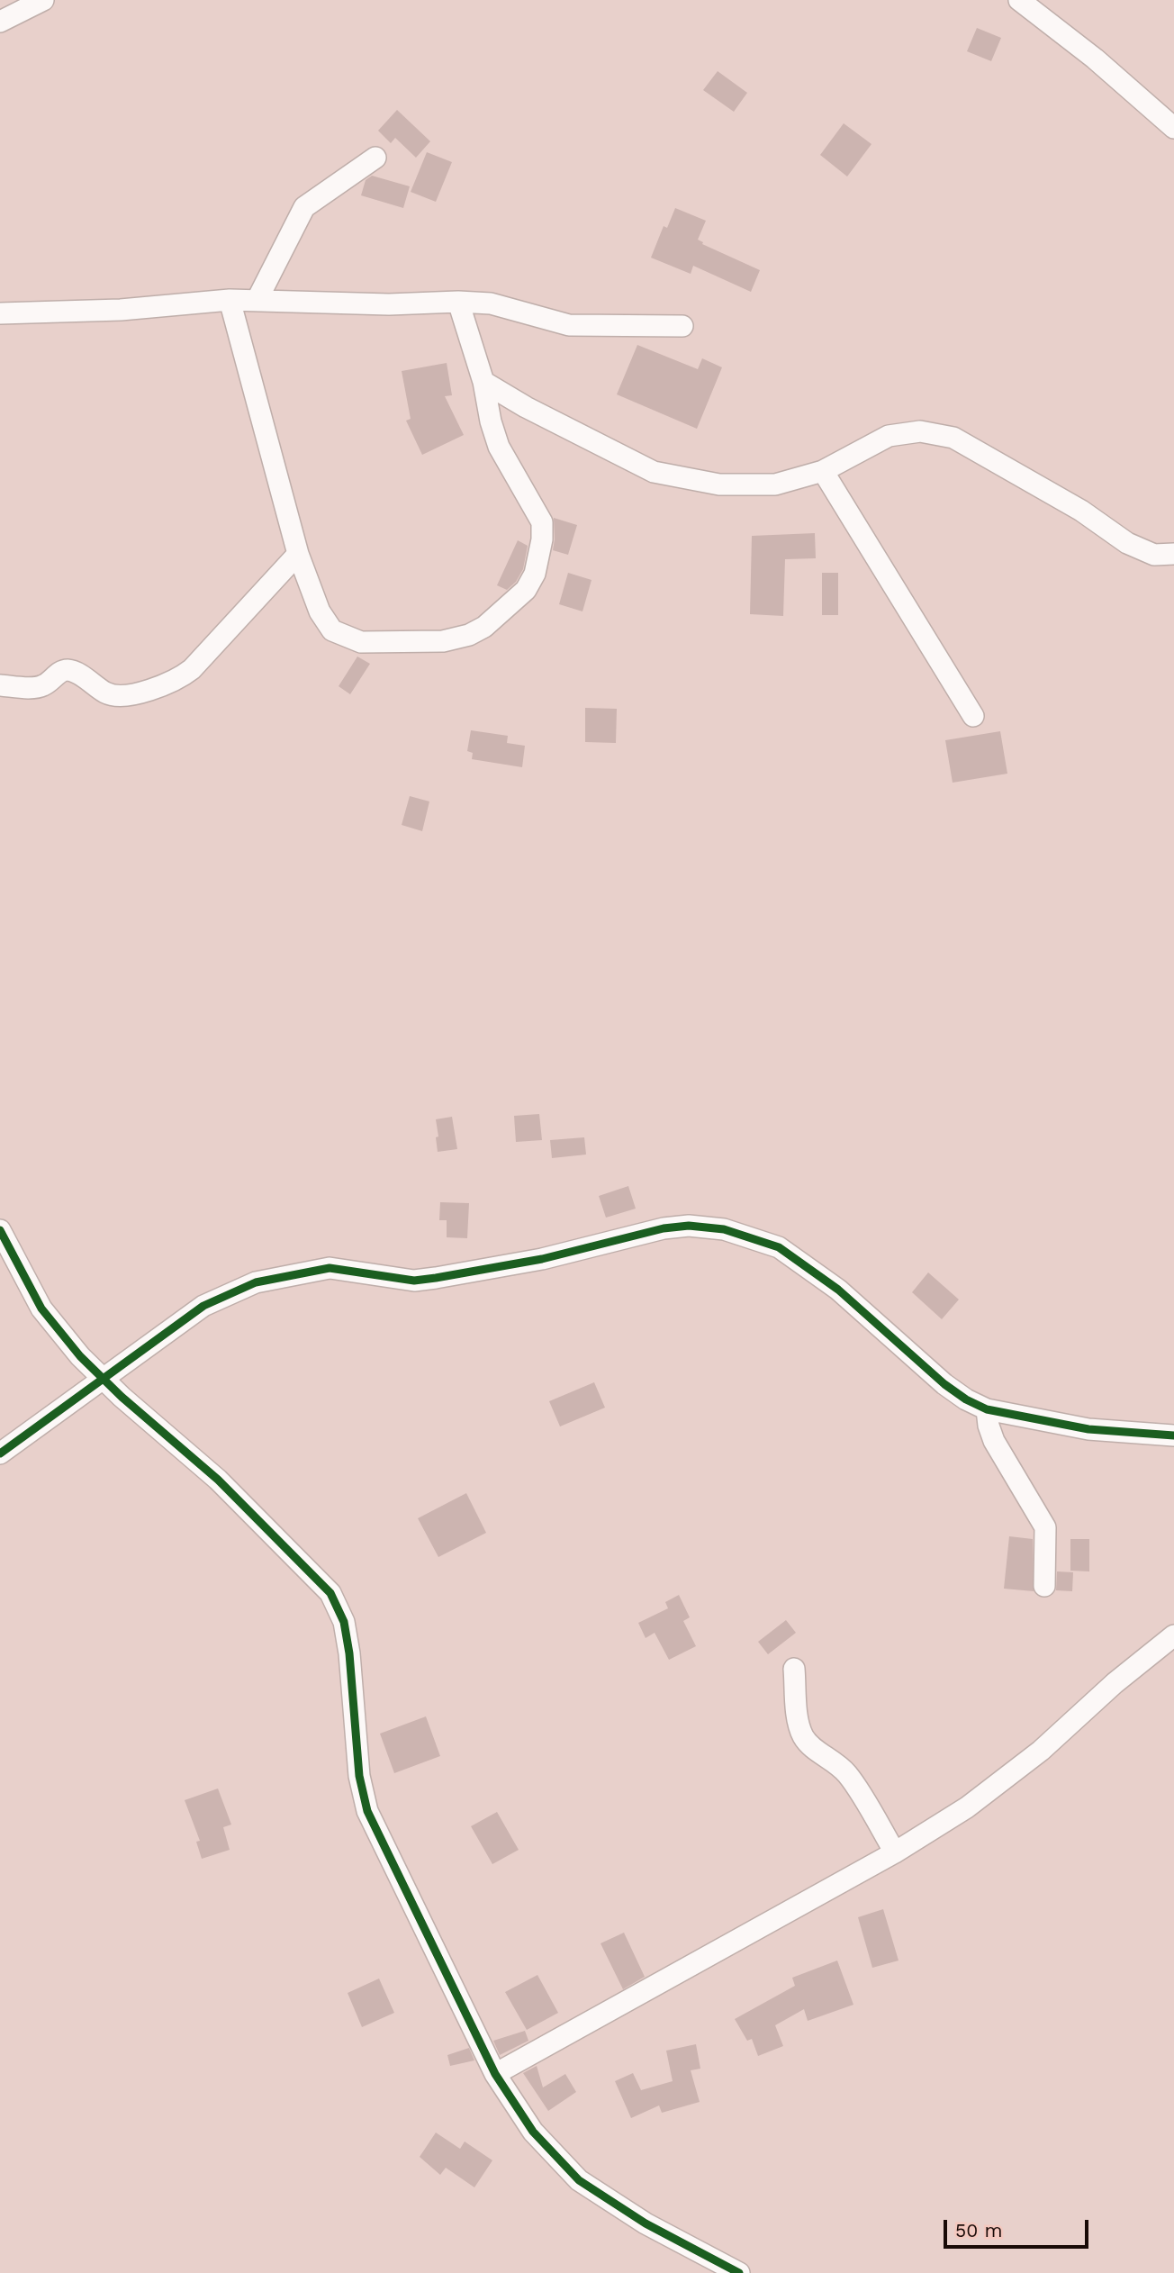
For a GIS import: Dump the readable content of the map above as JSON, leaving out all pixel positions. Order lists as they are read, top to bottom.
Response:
{
  "scale_bar": "50 m"
}
